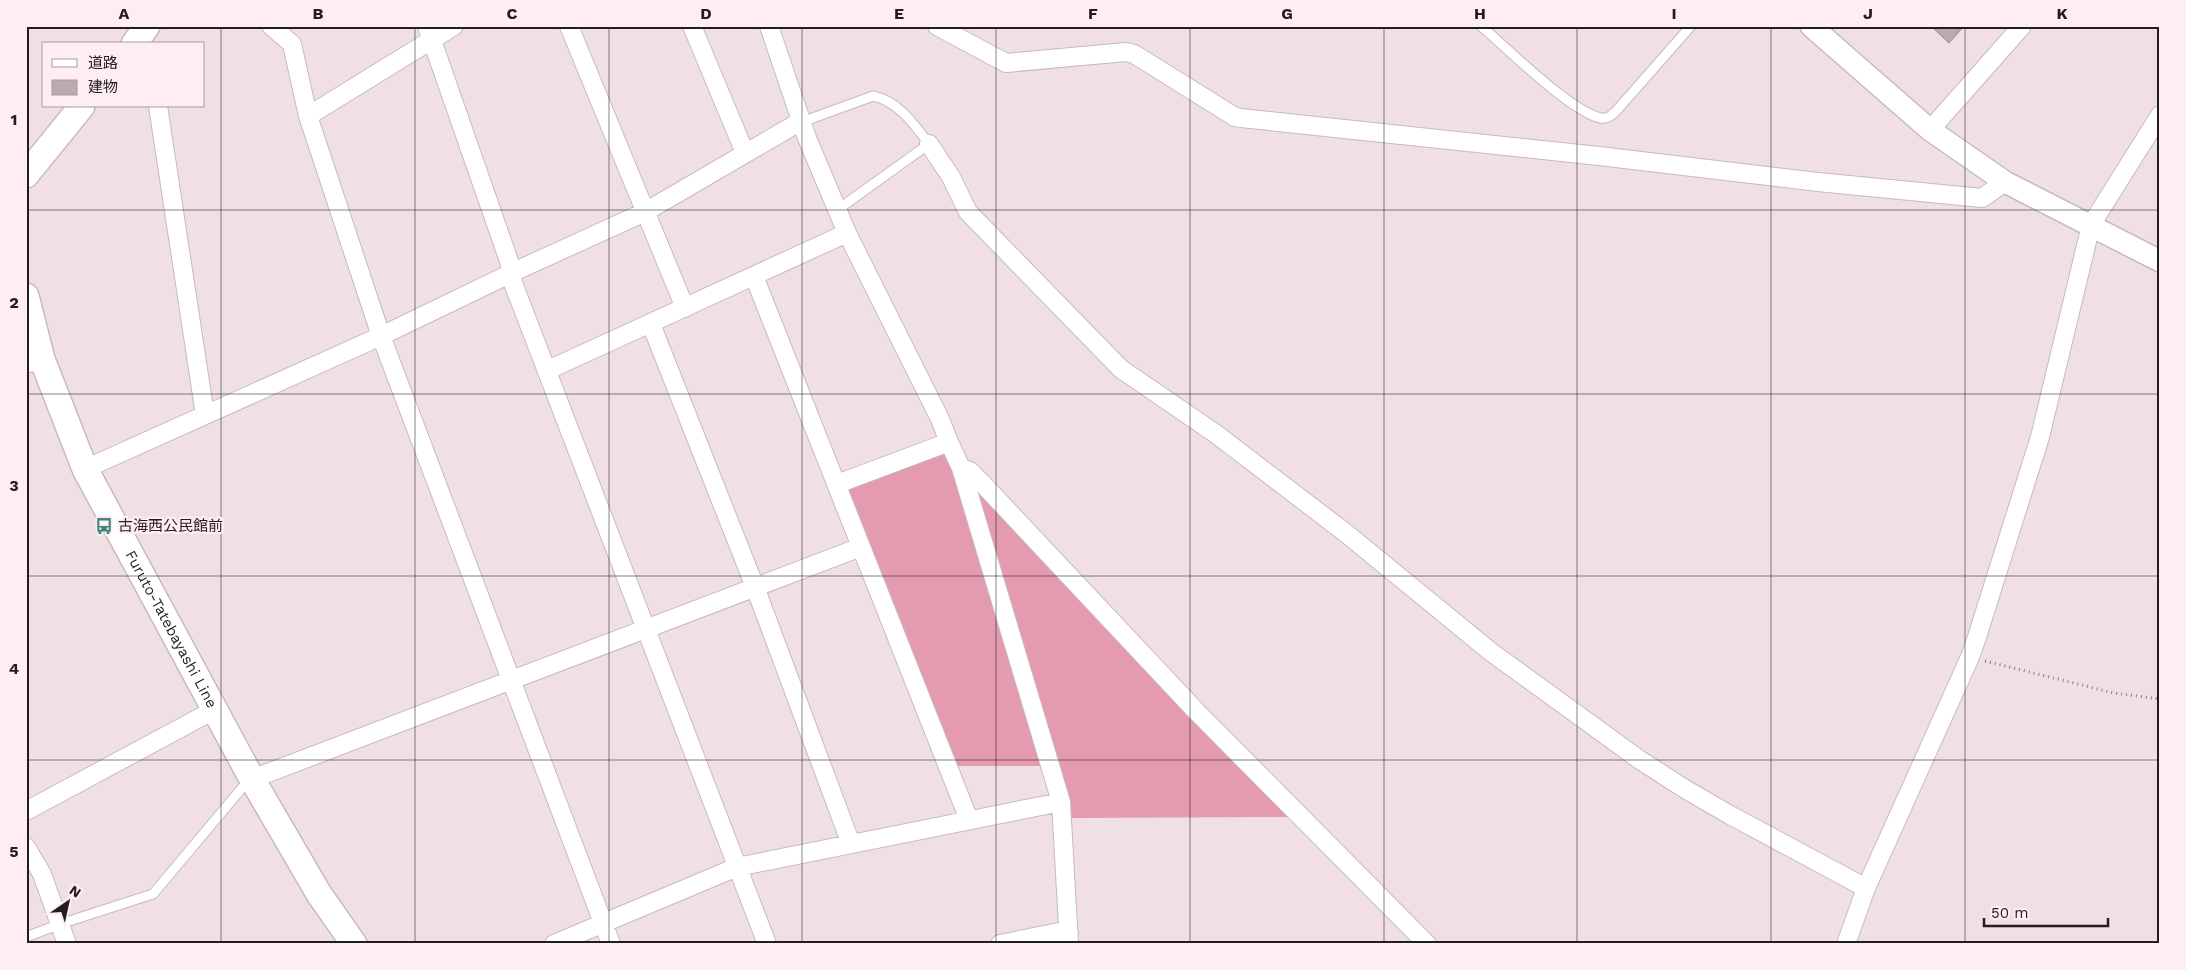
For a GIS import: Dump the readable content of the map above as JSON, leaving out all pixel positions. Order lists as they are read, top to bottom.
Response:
{
  "streets": {
    "main road": ["Furuto-Tatebayashi Line"]
  },
  "places": {
    "bus stop": ["古海西公民館前"]
  },
  "legend": ["道路", "建物"],
  "scale_bar": "50 m",
  "north": "top right",
  "grid": {
    "columns": [
      "A",
      "B",
      "C",
      "D",
      "E",
      "F",
      "G",
      "H",
      "I",
      "J",
      "K"
    ],
    "rows": [
      "1",
      "2",
      "3",
      "4",
      "5"
    ]
  }
}
